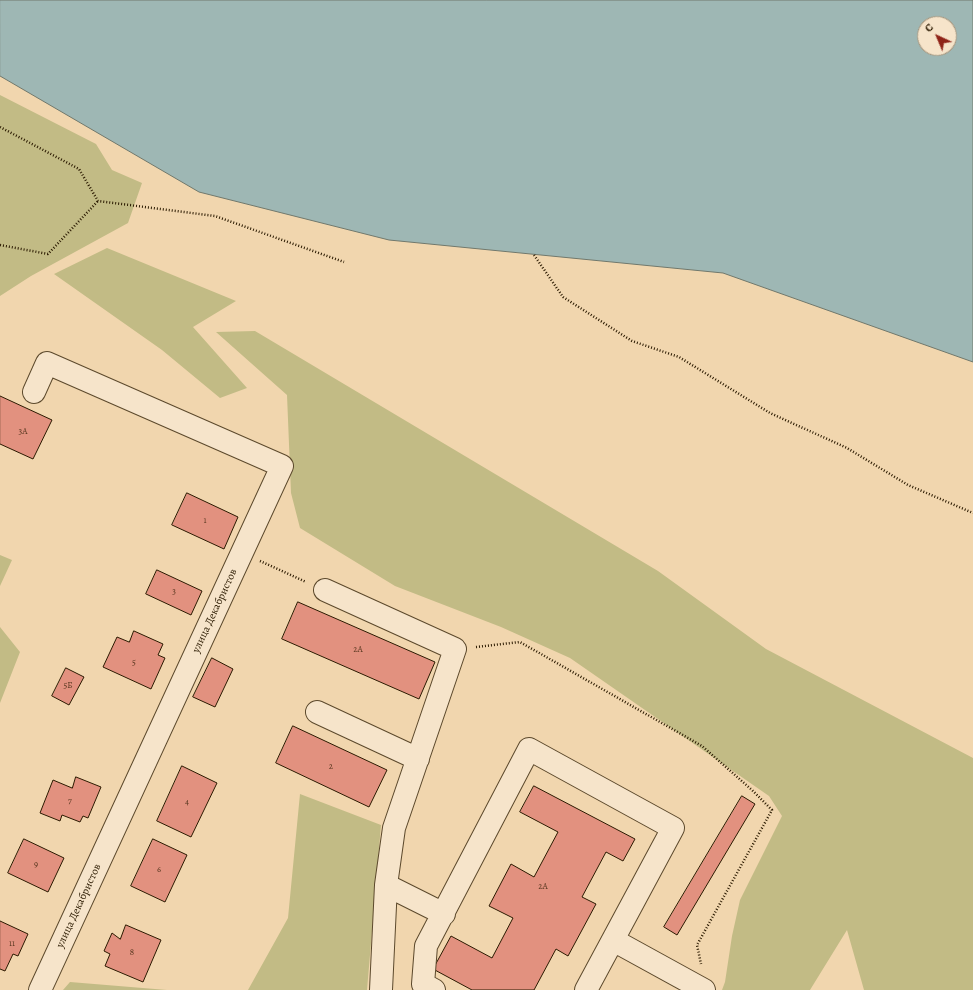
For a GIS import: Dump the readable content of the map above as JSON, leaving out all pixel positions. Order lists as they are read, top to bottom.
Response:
{
  "streets": {
    "street": ["улица Декабристов"]
  },
  "house_numbers": [
    "3А",
    "1",
    "3",
    "2А",
    "5",
    "5Б",
    "2",
    "7",
    "4",
    "9",
    "6",
    "2А",
    "11",
    "8"
  ],
  "north": "top left"
}
